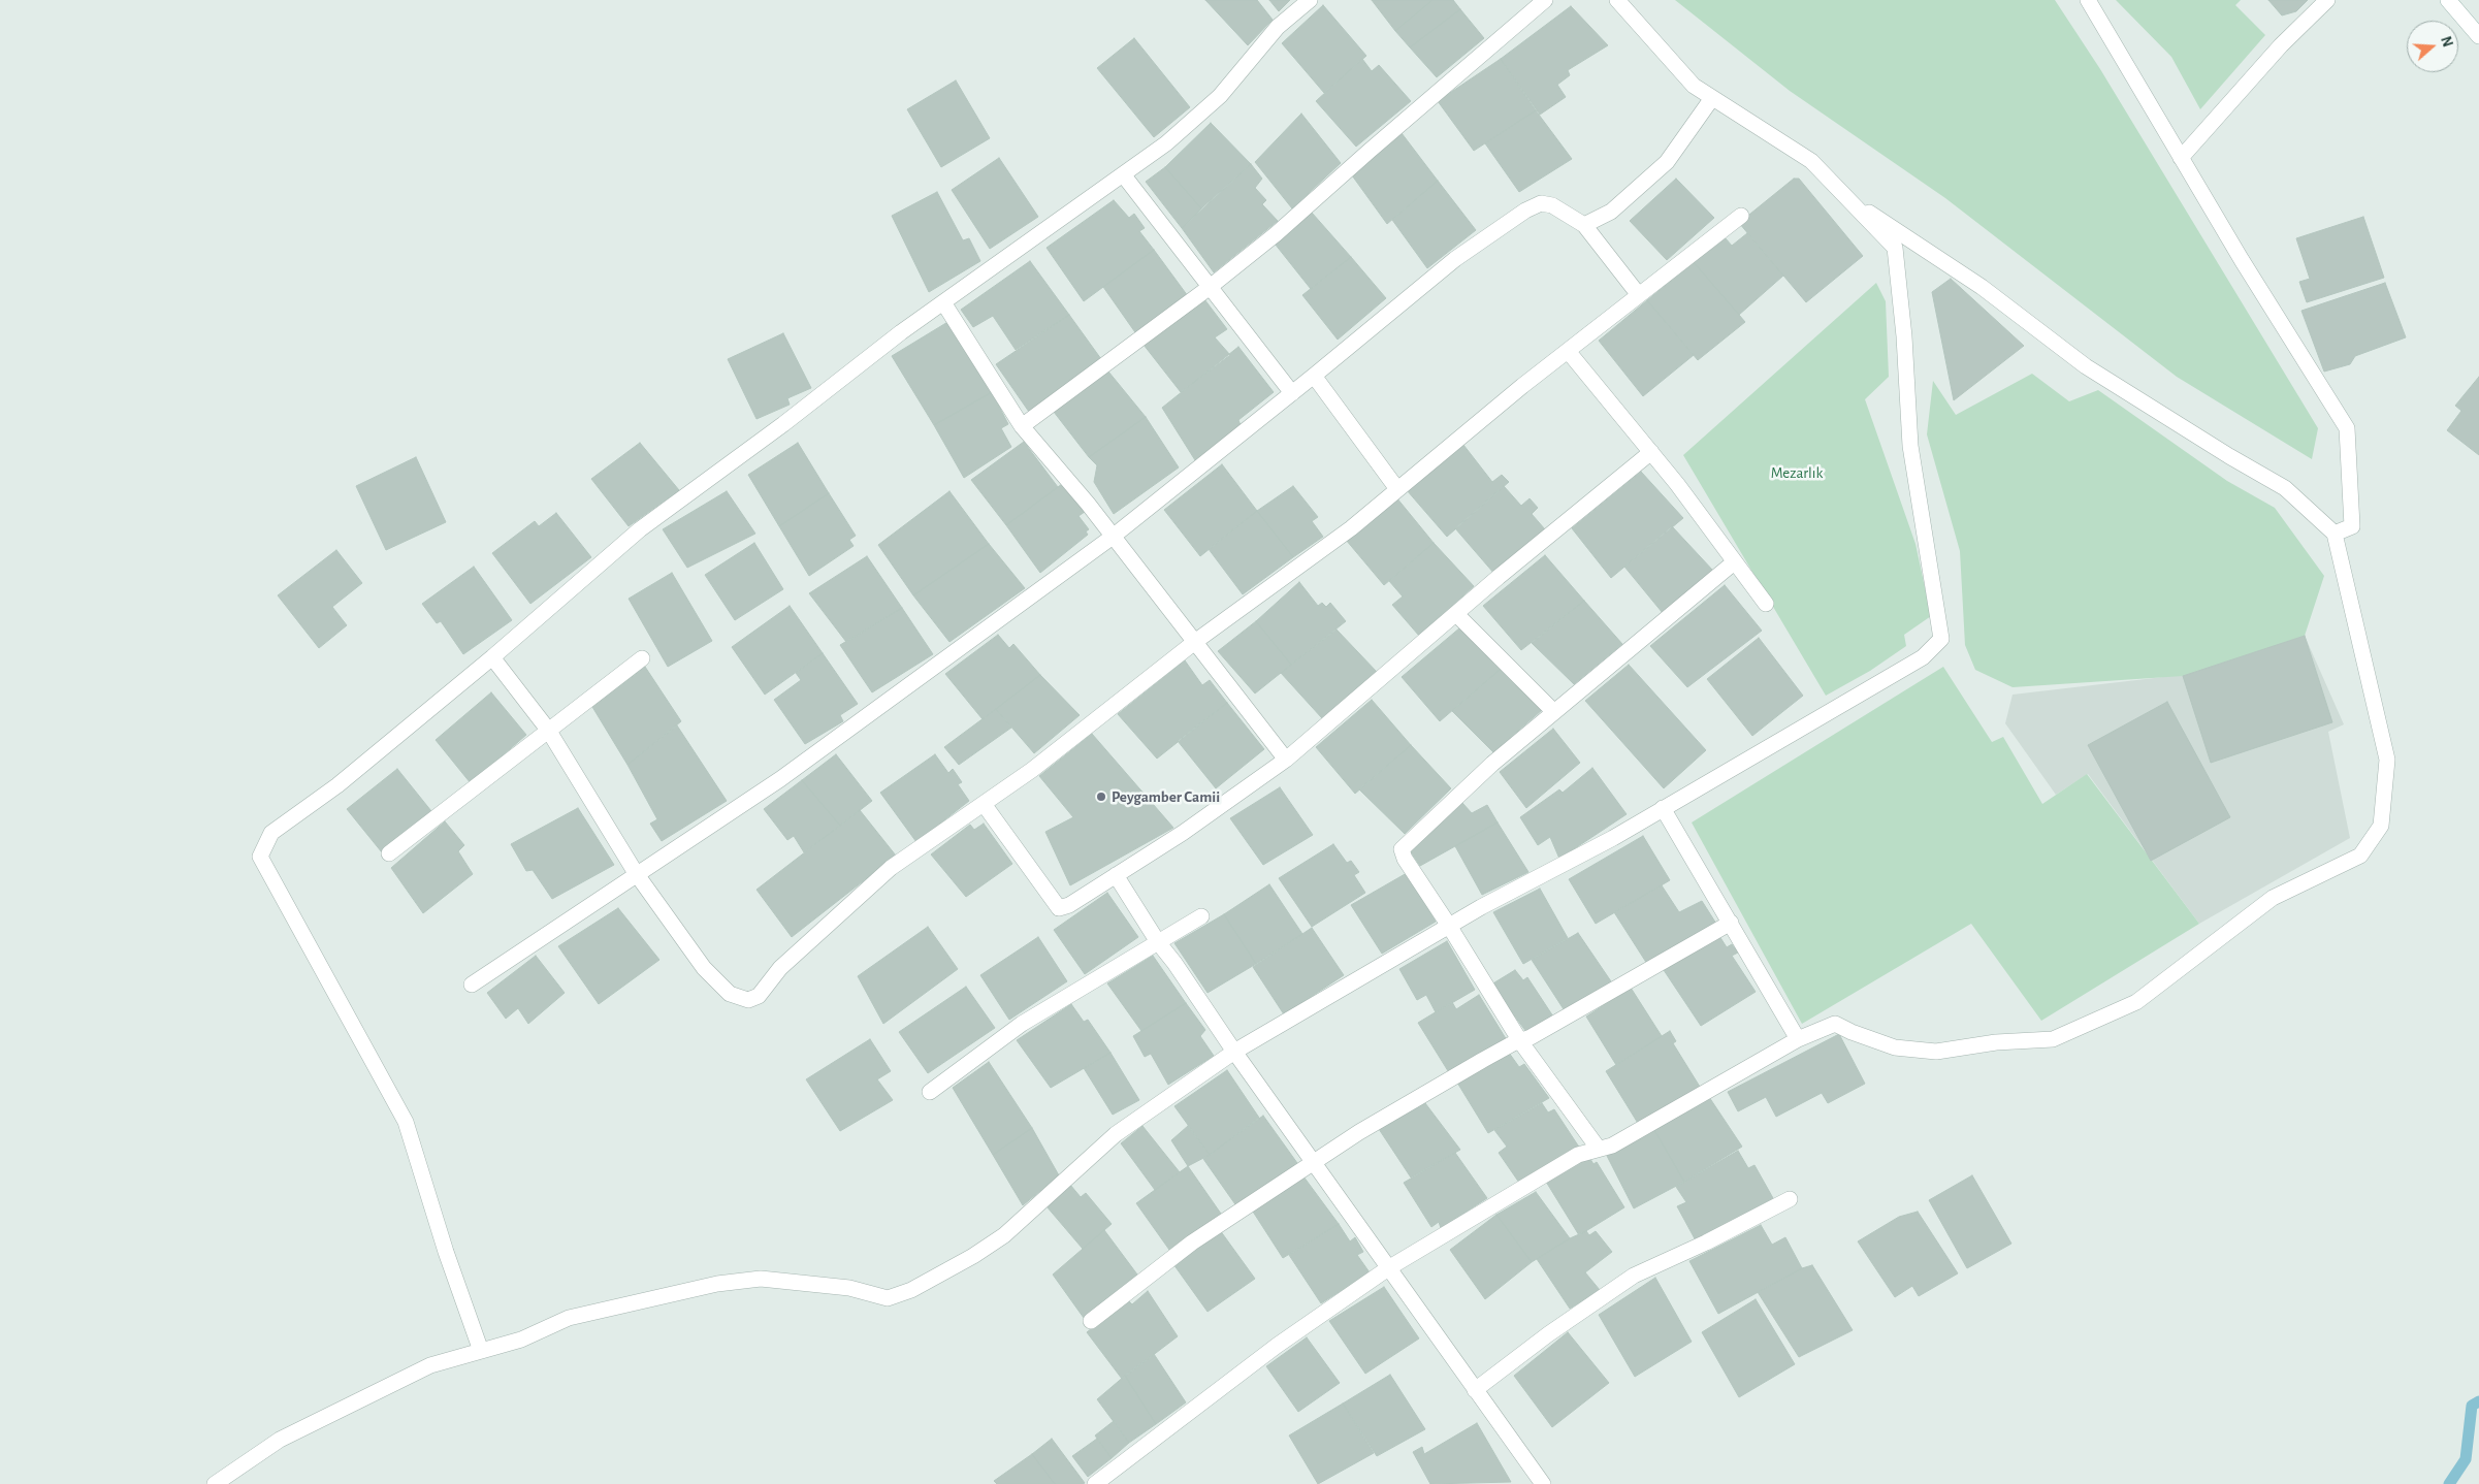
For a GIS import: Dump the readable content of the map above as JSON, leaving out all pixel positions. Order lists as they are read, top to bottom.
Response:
{
  "parks": ["Mezarlık"],
  "places": ["Peygamber Camii"],
  "north": "right"
}
